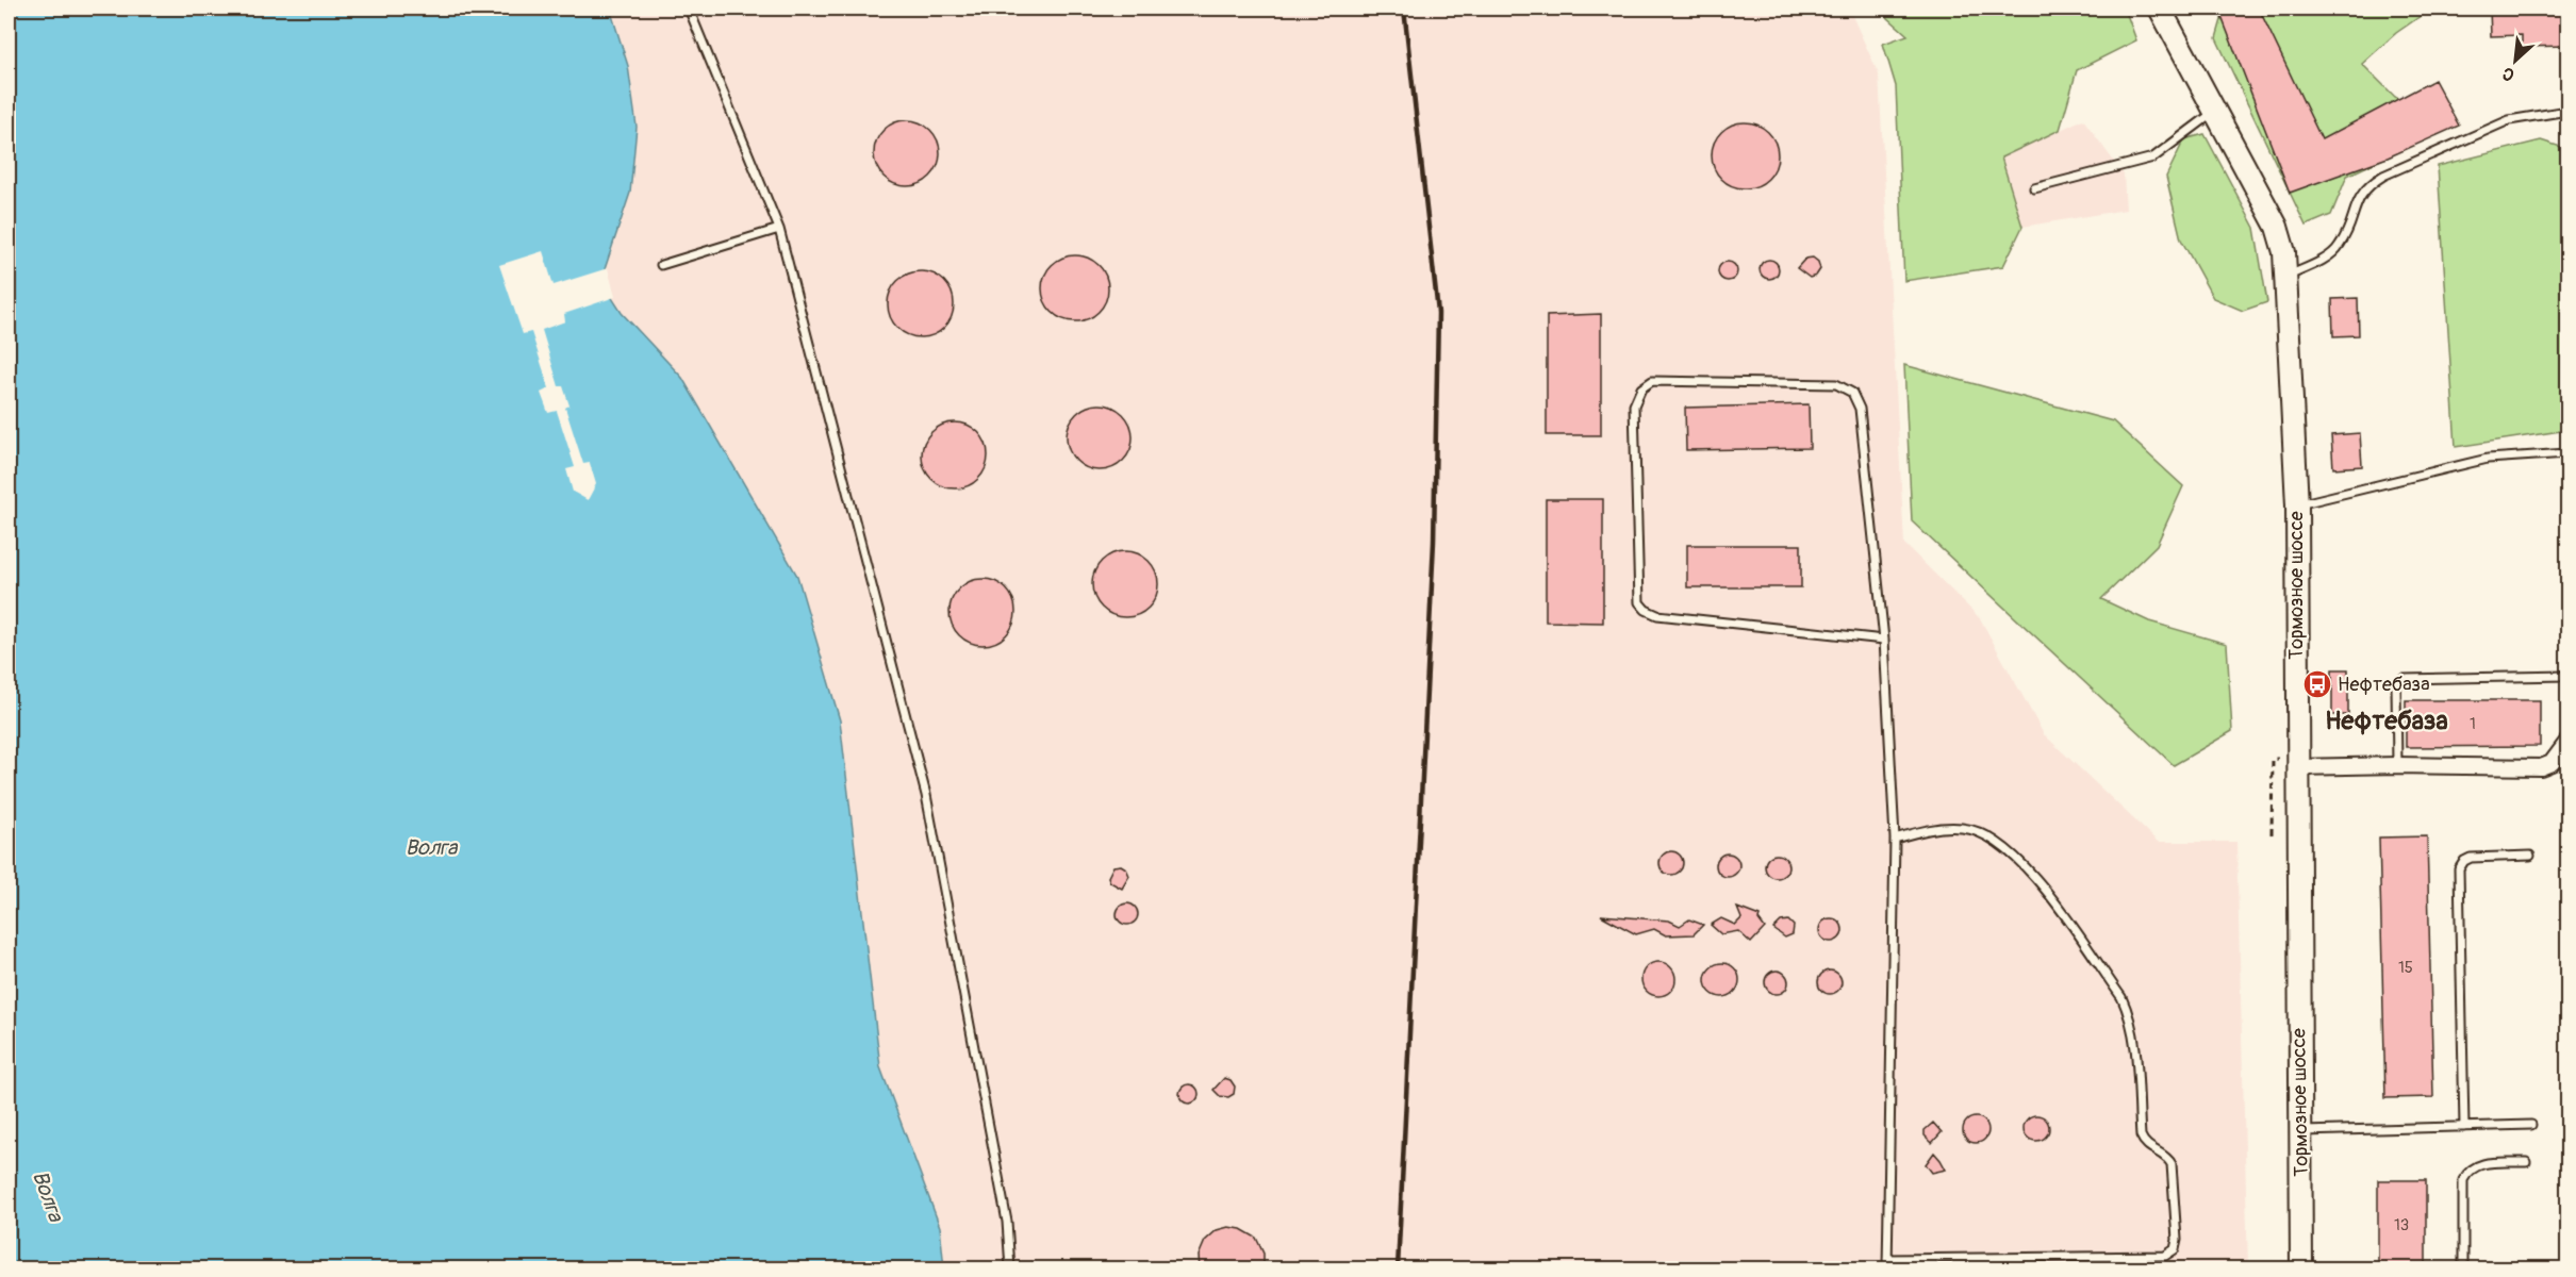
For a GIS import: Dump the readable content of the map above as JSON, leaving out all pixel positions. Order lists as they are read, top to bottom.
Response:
{
  "streets": {
    "street": ["Тормозное шоссе"]
  },
  "districts": ["Нефтебаза"],
  "water": ["Волга"],
  "places": {
    "bus stop": ["Нефтебаза"]
  },
  "house_numbers": ["1", "15", "13"],
  "north": "bottom left"
}
